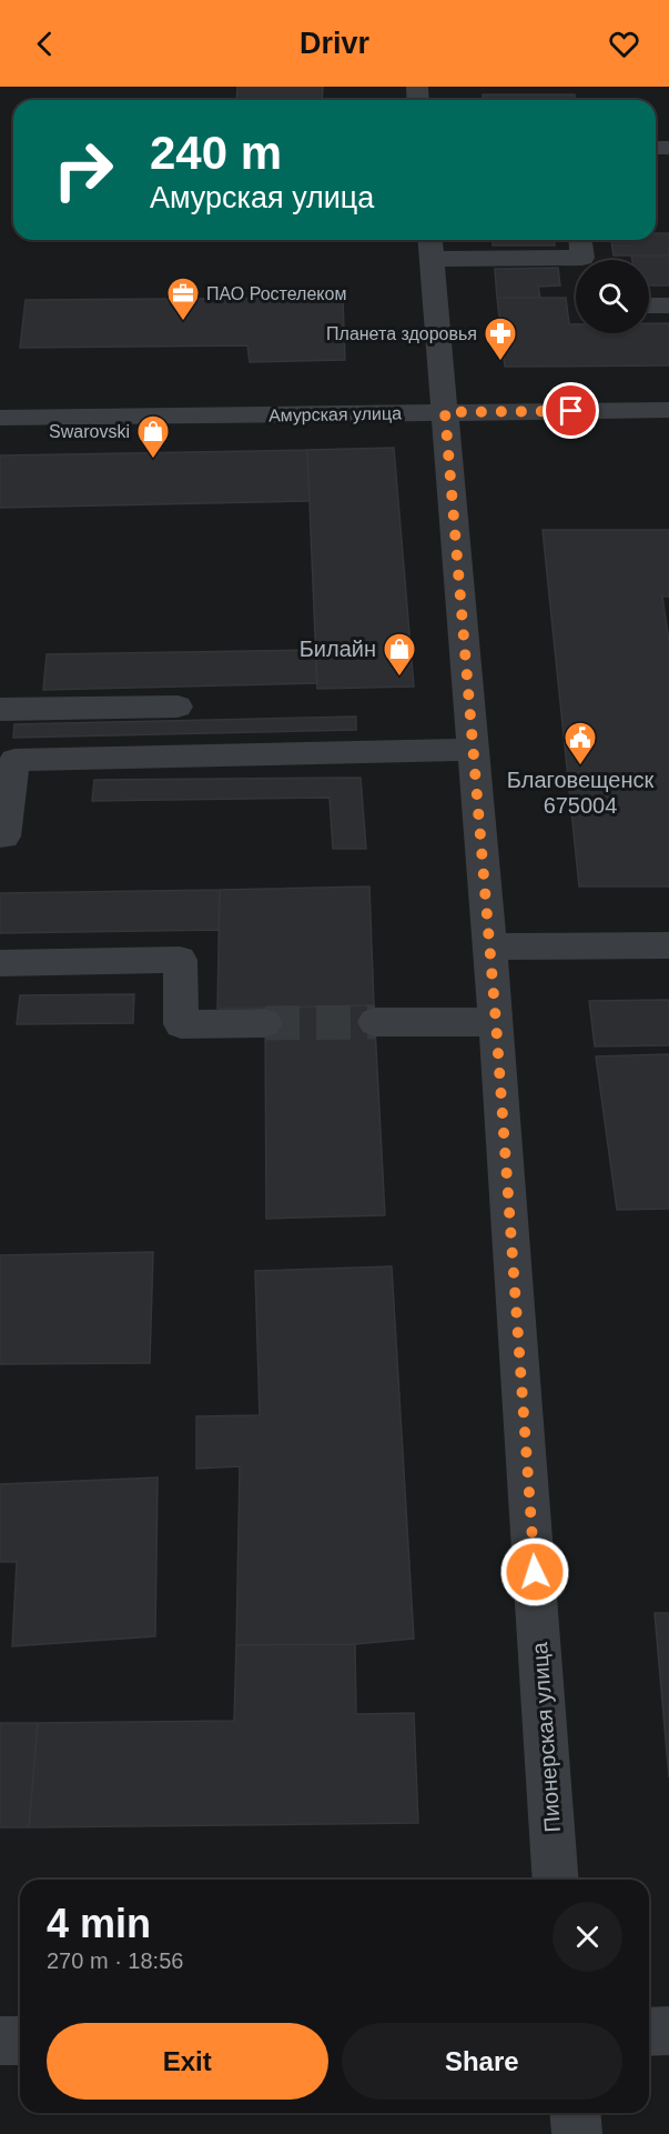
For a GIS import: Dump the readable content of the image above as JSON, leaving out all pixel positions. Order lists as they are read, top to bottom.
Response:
{
  "streets": {
    "street": ["Амурская улица", "Пионерская улица"]
  },
  "crossings": [
    ["Амурская улица", "Пионерская улица"]
  ],
  "places": {
    "office": ["ПАО Ростелеком"],
    "pharmacy": ["Планета здоровья"],
    "shop": ["Swarovski", "Билайн"],
    "public building": ["Благовещенск 675004"]
  },
  "page": {
    "header": "Drivr",
    "turn": ["240 m", "Амурская улица"],
    "heading": ["4 min", "270 m · 18:56"],
    "buttons": ["Exit", "Share"]
  }
}
